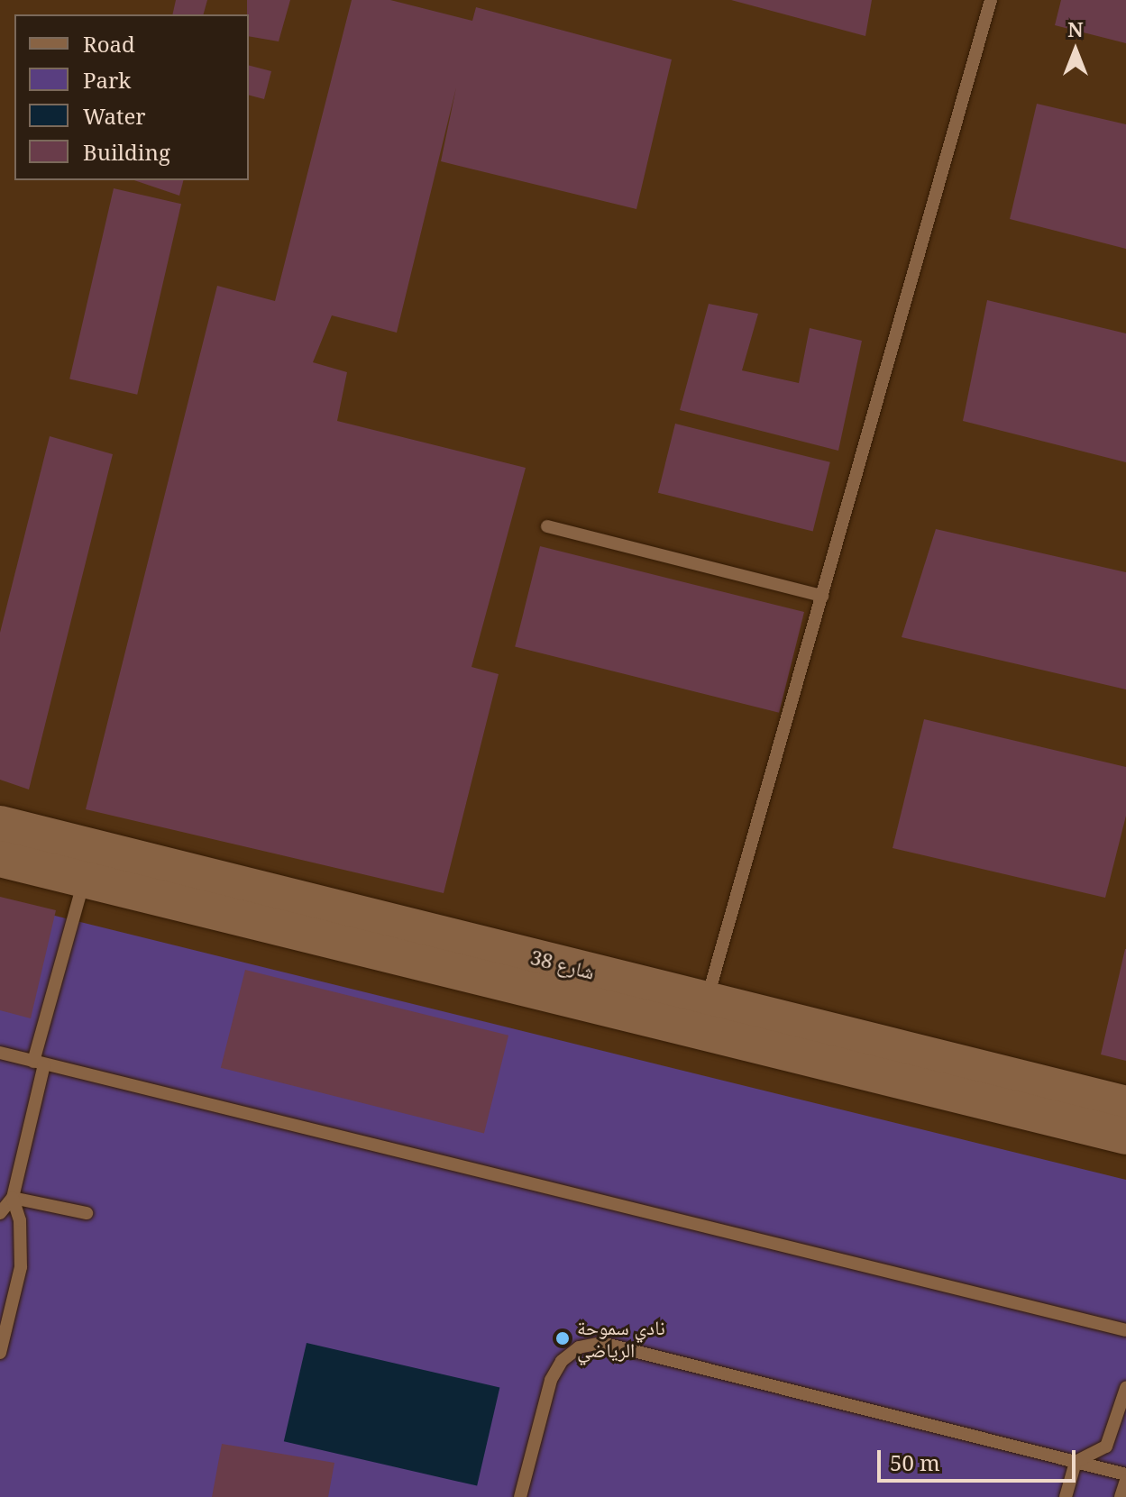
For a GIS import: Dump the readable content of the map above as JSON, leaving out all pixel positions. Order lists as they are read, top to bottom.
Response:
{
  "streets": {
    "street": ["شارع 38"]
  },
  "places": ["نادي سموحة الرياضي"],
  "legend": [
    "Road",
    "Park",
    "Water",
    "Building"
  ],
  "scale_bar": "50 m",
  "north": "top"
}
